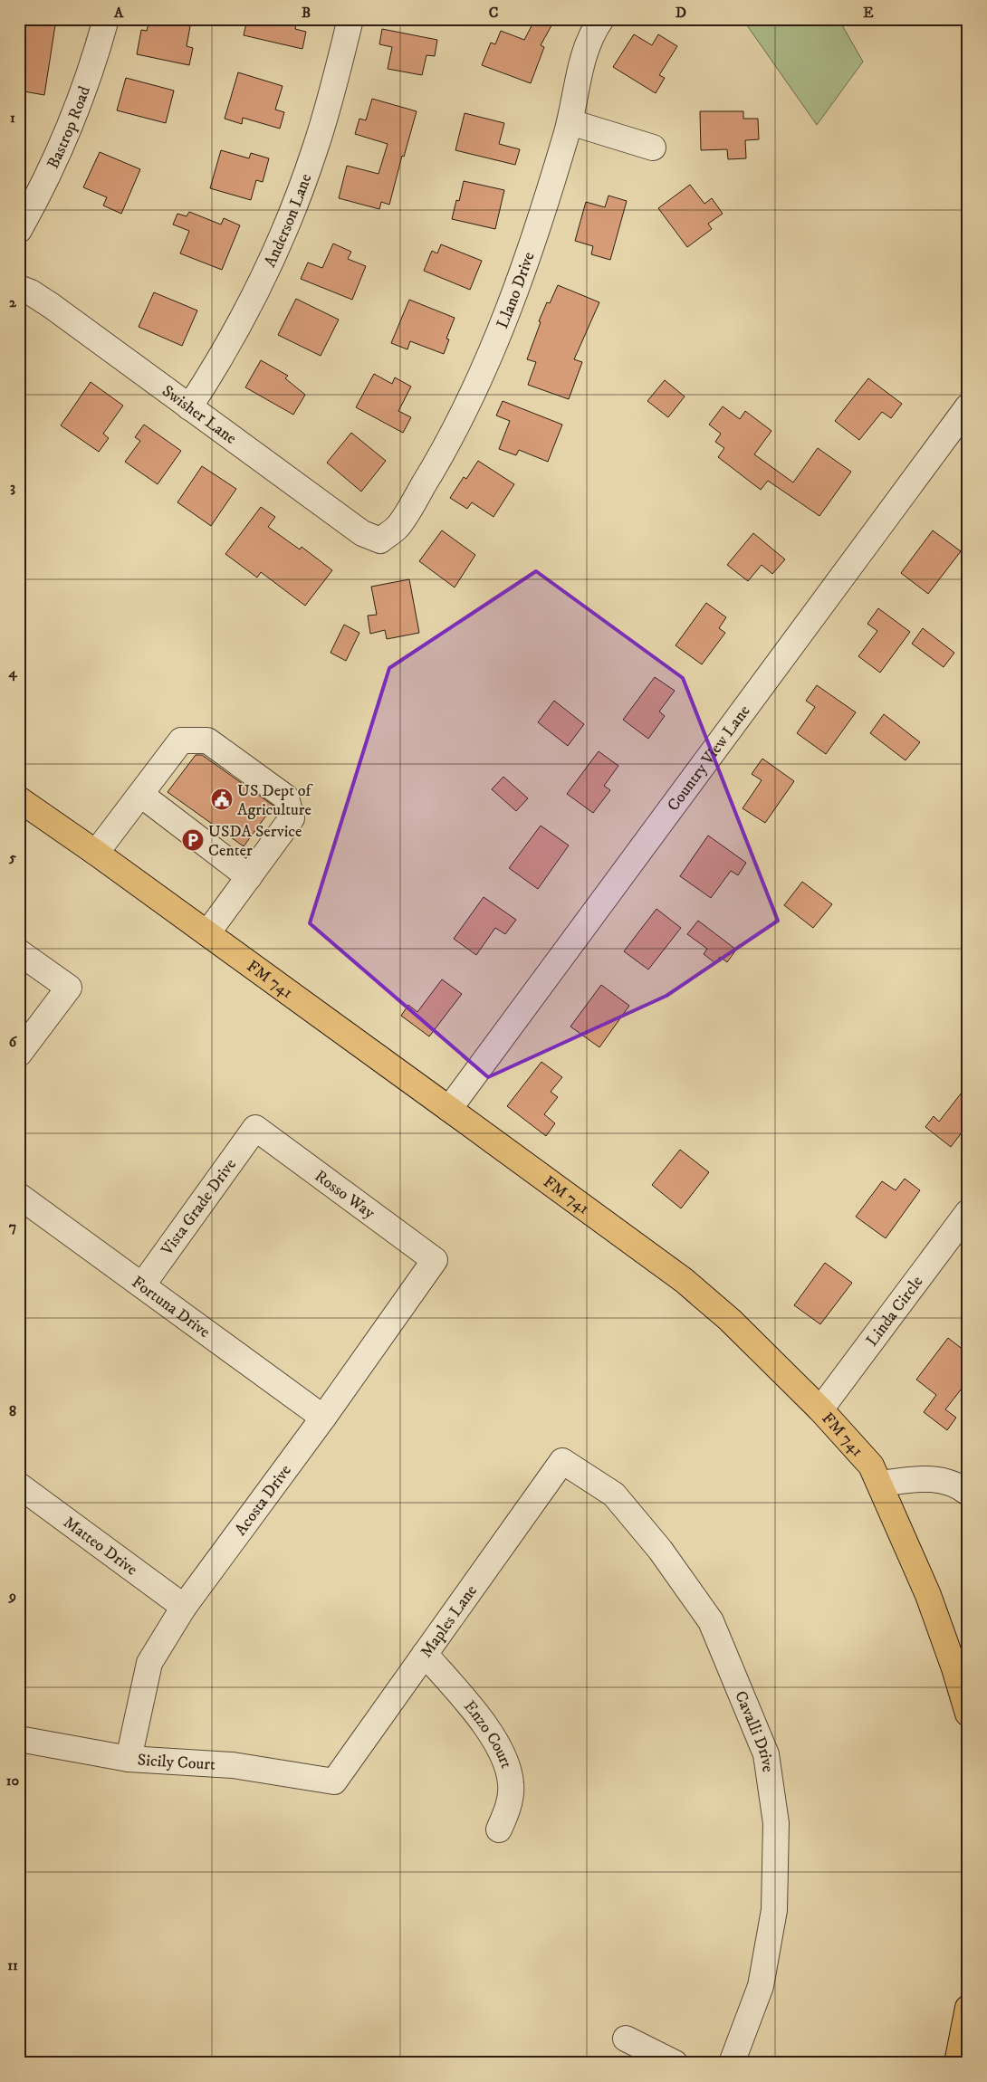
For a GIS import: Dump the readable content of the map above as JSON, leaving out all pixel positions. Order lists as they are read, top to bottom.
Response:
{
  "streets": {
    "main road": ["FM 741"],
    "street": [
      "Bastrop Road",
      "Anderson Lane",
      "Llano Drive",
      "Swisher Lane",
      "Country View Lane",
      "Rosso Way",
      "Vista Grade Drive",
      "Fortuna Drive",
      "Linda Circle",
      "Acosta Drive",
      "Matteo Drive",
      "Maples Lane",
      "Cavalli Drive",
      "Enzo Court",
      "Sicily Court"
    ]
  },
  "crossings": [
    ["Anderson Lane", "Swisher Lane"],
    ["Llano Drive", "Swisher Lane"],
    ["Country View Lane", "FM 741"],
    ["FM 741", "Linda Circle"],
    ["Rosso Way", "Vista Grade Drive"],
    ["Rosso Way", "Acosta Drive"],
    ["Vista Grade Drive", "Fortuna Drive"],
    ["Fortuna Drive", "Acosta Drive"],
    ["Acosta Drive", "Matteo Drive"],
    ["Acosta Drive", "Sicily Court"],
    ["Maples Lane", "Cavalli Drive"],
    ["Maples Lane", "Enzo Court"],
    ["Maples Lane", "Sicily Court"]
  ],
  "places": {
    "public building": ["US Dept of Agriculture"],
    "parking": ["USDA Service Center"]
  },
  "grid": {
    "columns": [
      "A",
      "B",
      "C",
      "D",
      "E"
    ],
    "rows": [
      "1",
      "2",
      "3",
      "4",
      "5",
      "6",
      "7",
      "8",
      "9",
      "10",
      "11"
    ]
  }
}
